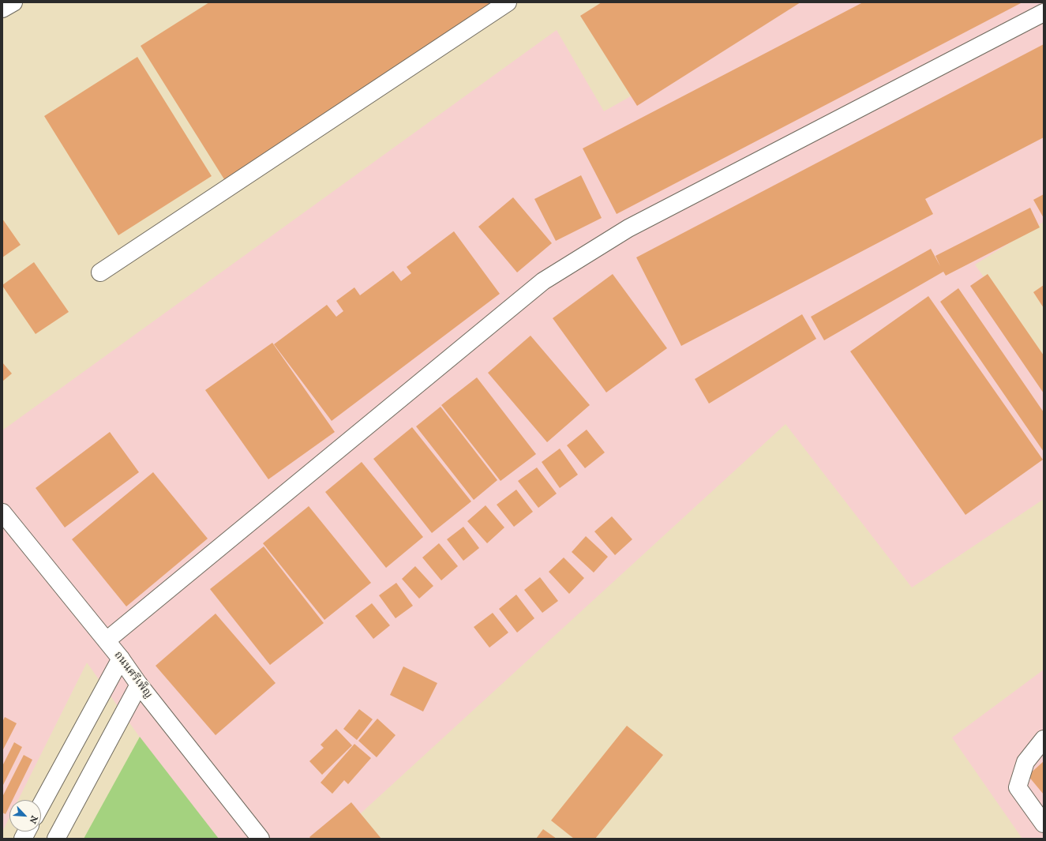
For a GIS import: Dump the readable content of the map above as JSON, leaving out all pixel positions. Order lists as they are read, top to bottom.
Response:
{
  "streets": {
    "main road": ["ถนนศรีเพ็ญ"]
  },
  "north": "bottom right"
}
